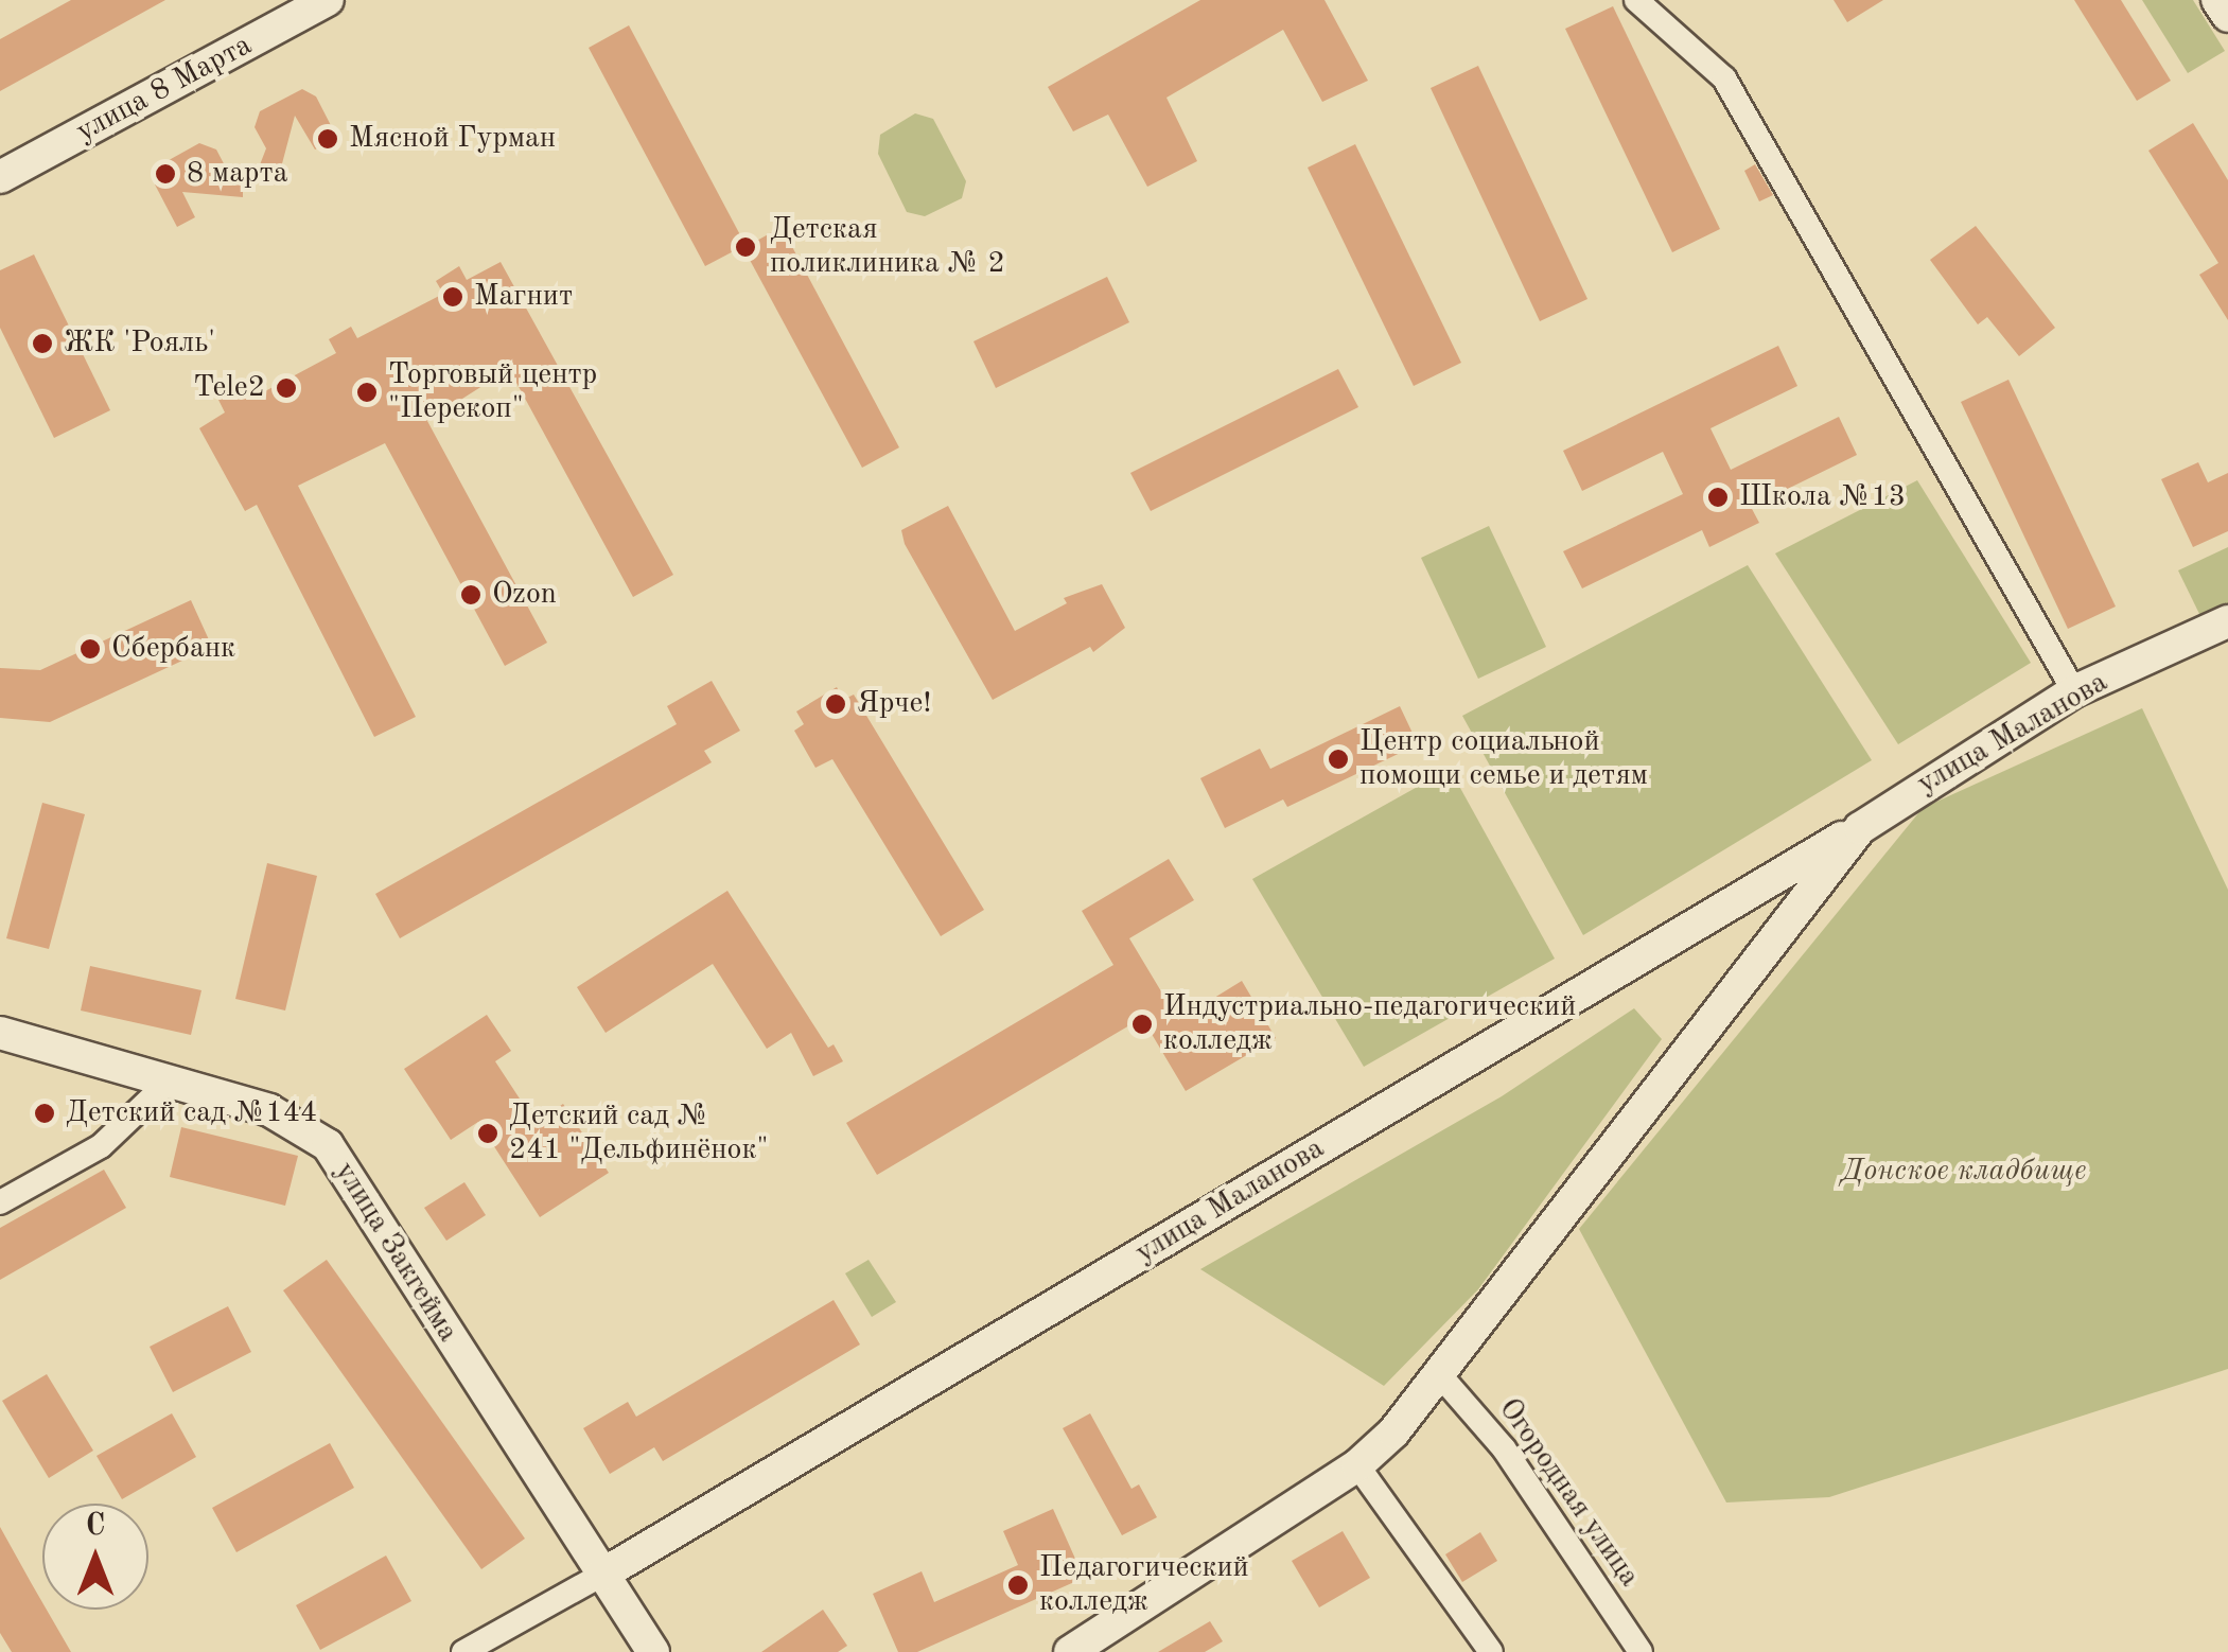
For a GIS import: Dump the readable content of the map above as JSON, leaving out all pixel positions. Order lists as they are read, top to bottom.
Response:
{
  "streets": {
    "street": [
      "улица 8 Марта",
      "улица Маланова",
      "улица Закгейма",
      "Огородная улица"
    ]
  },
  "crossings": [
    ["улица Маланова", "улица Закгейма"],
    ["улица Маланова", "Огородная улица"]
  ],
  "parks": ["Донское кладбище"],
  "places": [
    "Мясной Гурман",
    "8 марта",
    "Детская поликлиника № 2",
    "Магнит",
    "ЖК 'Рояль'",
    "Tele2",
    "Торговый центр \"Перекоп\"",
    "Школа №13",
    "Ozon",
    "Сбербанк",
    "Ярче!",
    "Центр социальной помощи семье и детям",
    "Индустриально-педагогический колледж",
    "Детский сад №144",
    "Детский сад № 241 \"Дельфинёнок\"",
    "Педагогический колледж"
  ],
  "north": "top"
}
